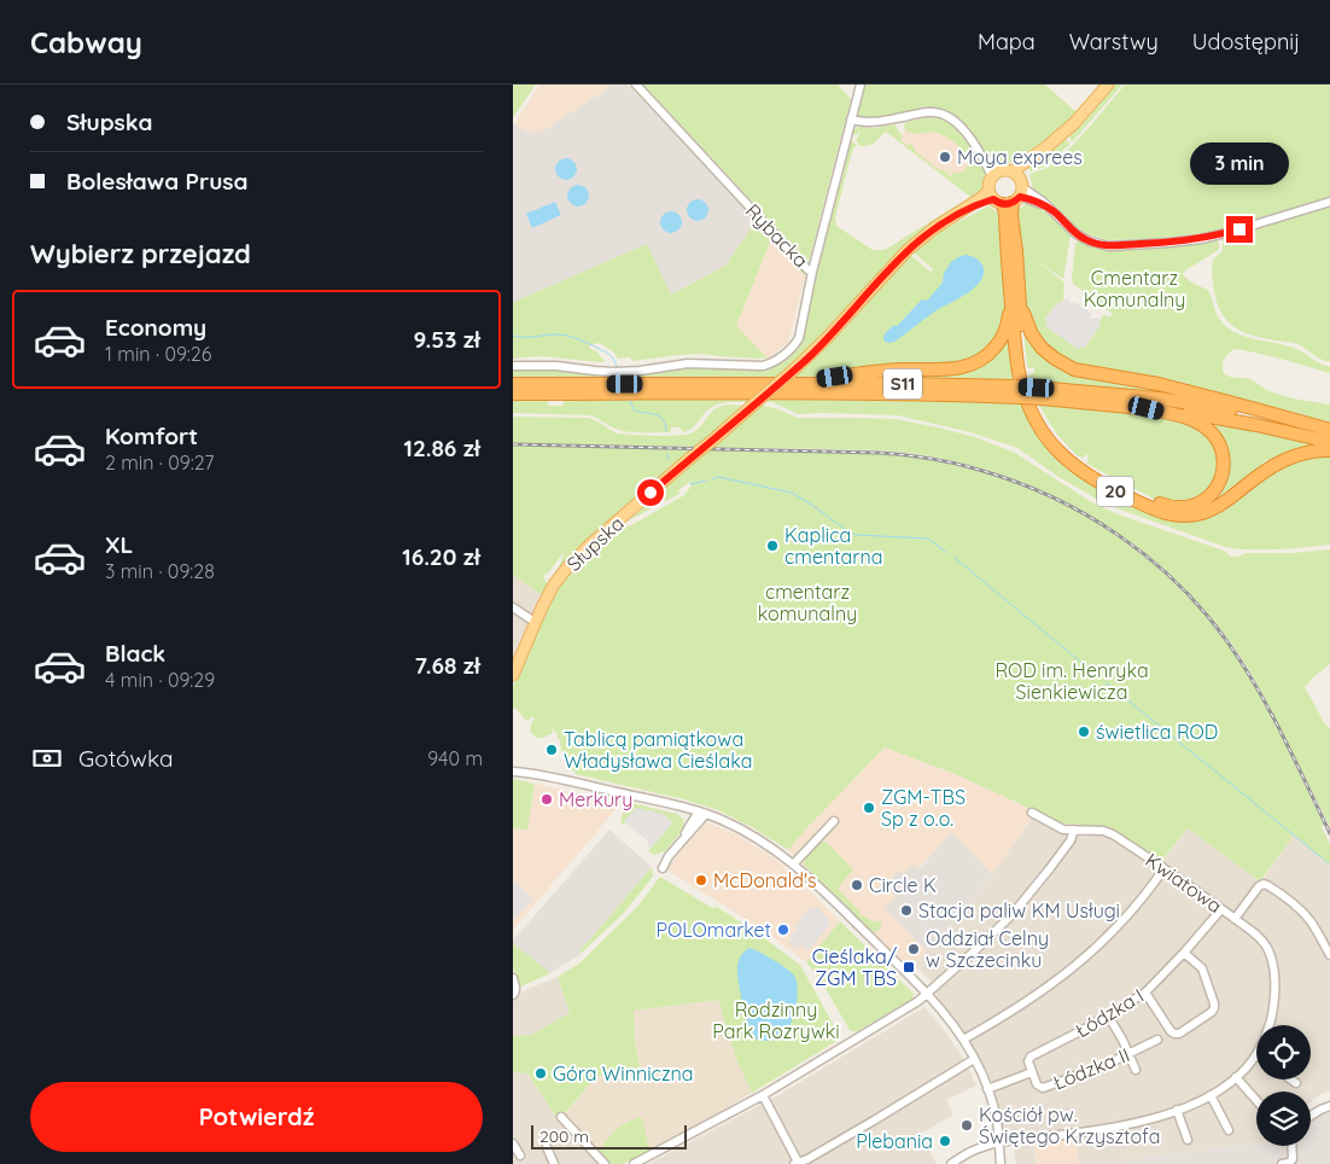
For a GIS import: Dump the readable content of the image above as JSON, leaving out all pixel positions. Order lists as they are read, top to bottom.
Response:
{
  "streets": {
    "highway": ["S11", "20"],
    "main road": ["Słupska"],
    "street": [
      "Rybacka",
      "Kwiatowa",
      "Łódzka I",
      "Łódzka II"
    ]
  },
  "crossings": [
    ["S11", "20"],
    ["20", "Słupska"],
    ["Kwiatowa", "Łódzka I"],
    ["Łódzka I", "Łódzka II"]
  ],
  "parks": [
    "Cmentarz Komunalny",
    "cmentarz komunalny",
    "ROD im. Henryka Sienkiewicza",
    "Rodzinny Park Rozrywki"
  ],
  "places": {
    "other": [
      "Moya exprees",
      "Kaplica cmentarna",
      "świetlica ROD",
      "Tablicą pamiątkowa Władysława Cieślaka",
      "Merkury",
      "ZGM-TBS Sp z o.o.",
      "McDonald's",
      "Circle K",
      "Stacja paliw KM Usługi",
      "POLOmarket",
      "Oddział Celny w Szczecinku",
      "Góra Winniczna",
      "Kościół pw. Świętego Krzysztofa",
      "Plebania"
    ],
    "transit": ["Cieślaka/ ZGM TBS"]
  },
  "scale_bar": "200 m",
  "page": {
    "header": "Cabway",
    "nav": ["Mapa", "Warstwy", "Udostępnij"],
    "banner": ["Słupska", "Bolesława Prusa"],
    "bubble": "3 min",
    "heading": "Wybierz przejazd",
    "list": [
      {
        "name": "Economy",
        "note": "1 min · 09:26",
        "value": "9.53 zł"
      },
      {
        "name": "Komfort",
        "note": "2 min · 09:27",
        "value": "12.86 zł"
      },
      {
        "name": "XL",
        "note": "3 min · 09:28",
        "value": "16.20 zł"
      },
      {
        "name": "Black",
        "note": "4 min · 09:29",
        "value": "7.68 zł"
      }
    ],
    "pay": ["Gotówka", "940 m"],
    "buttons": "Potwierdź",
    "scale": "200 m"
  }
}
